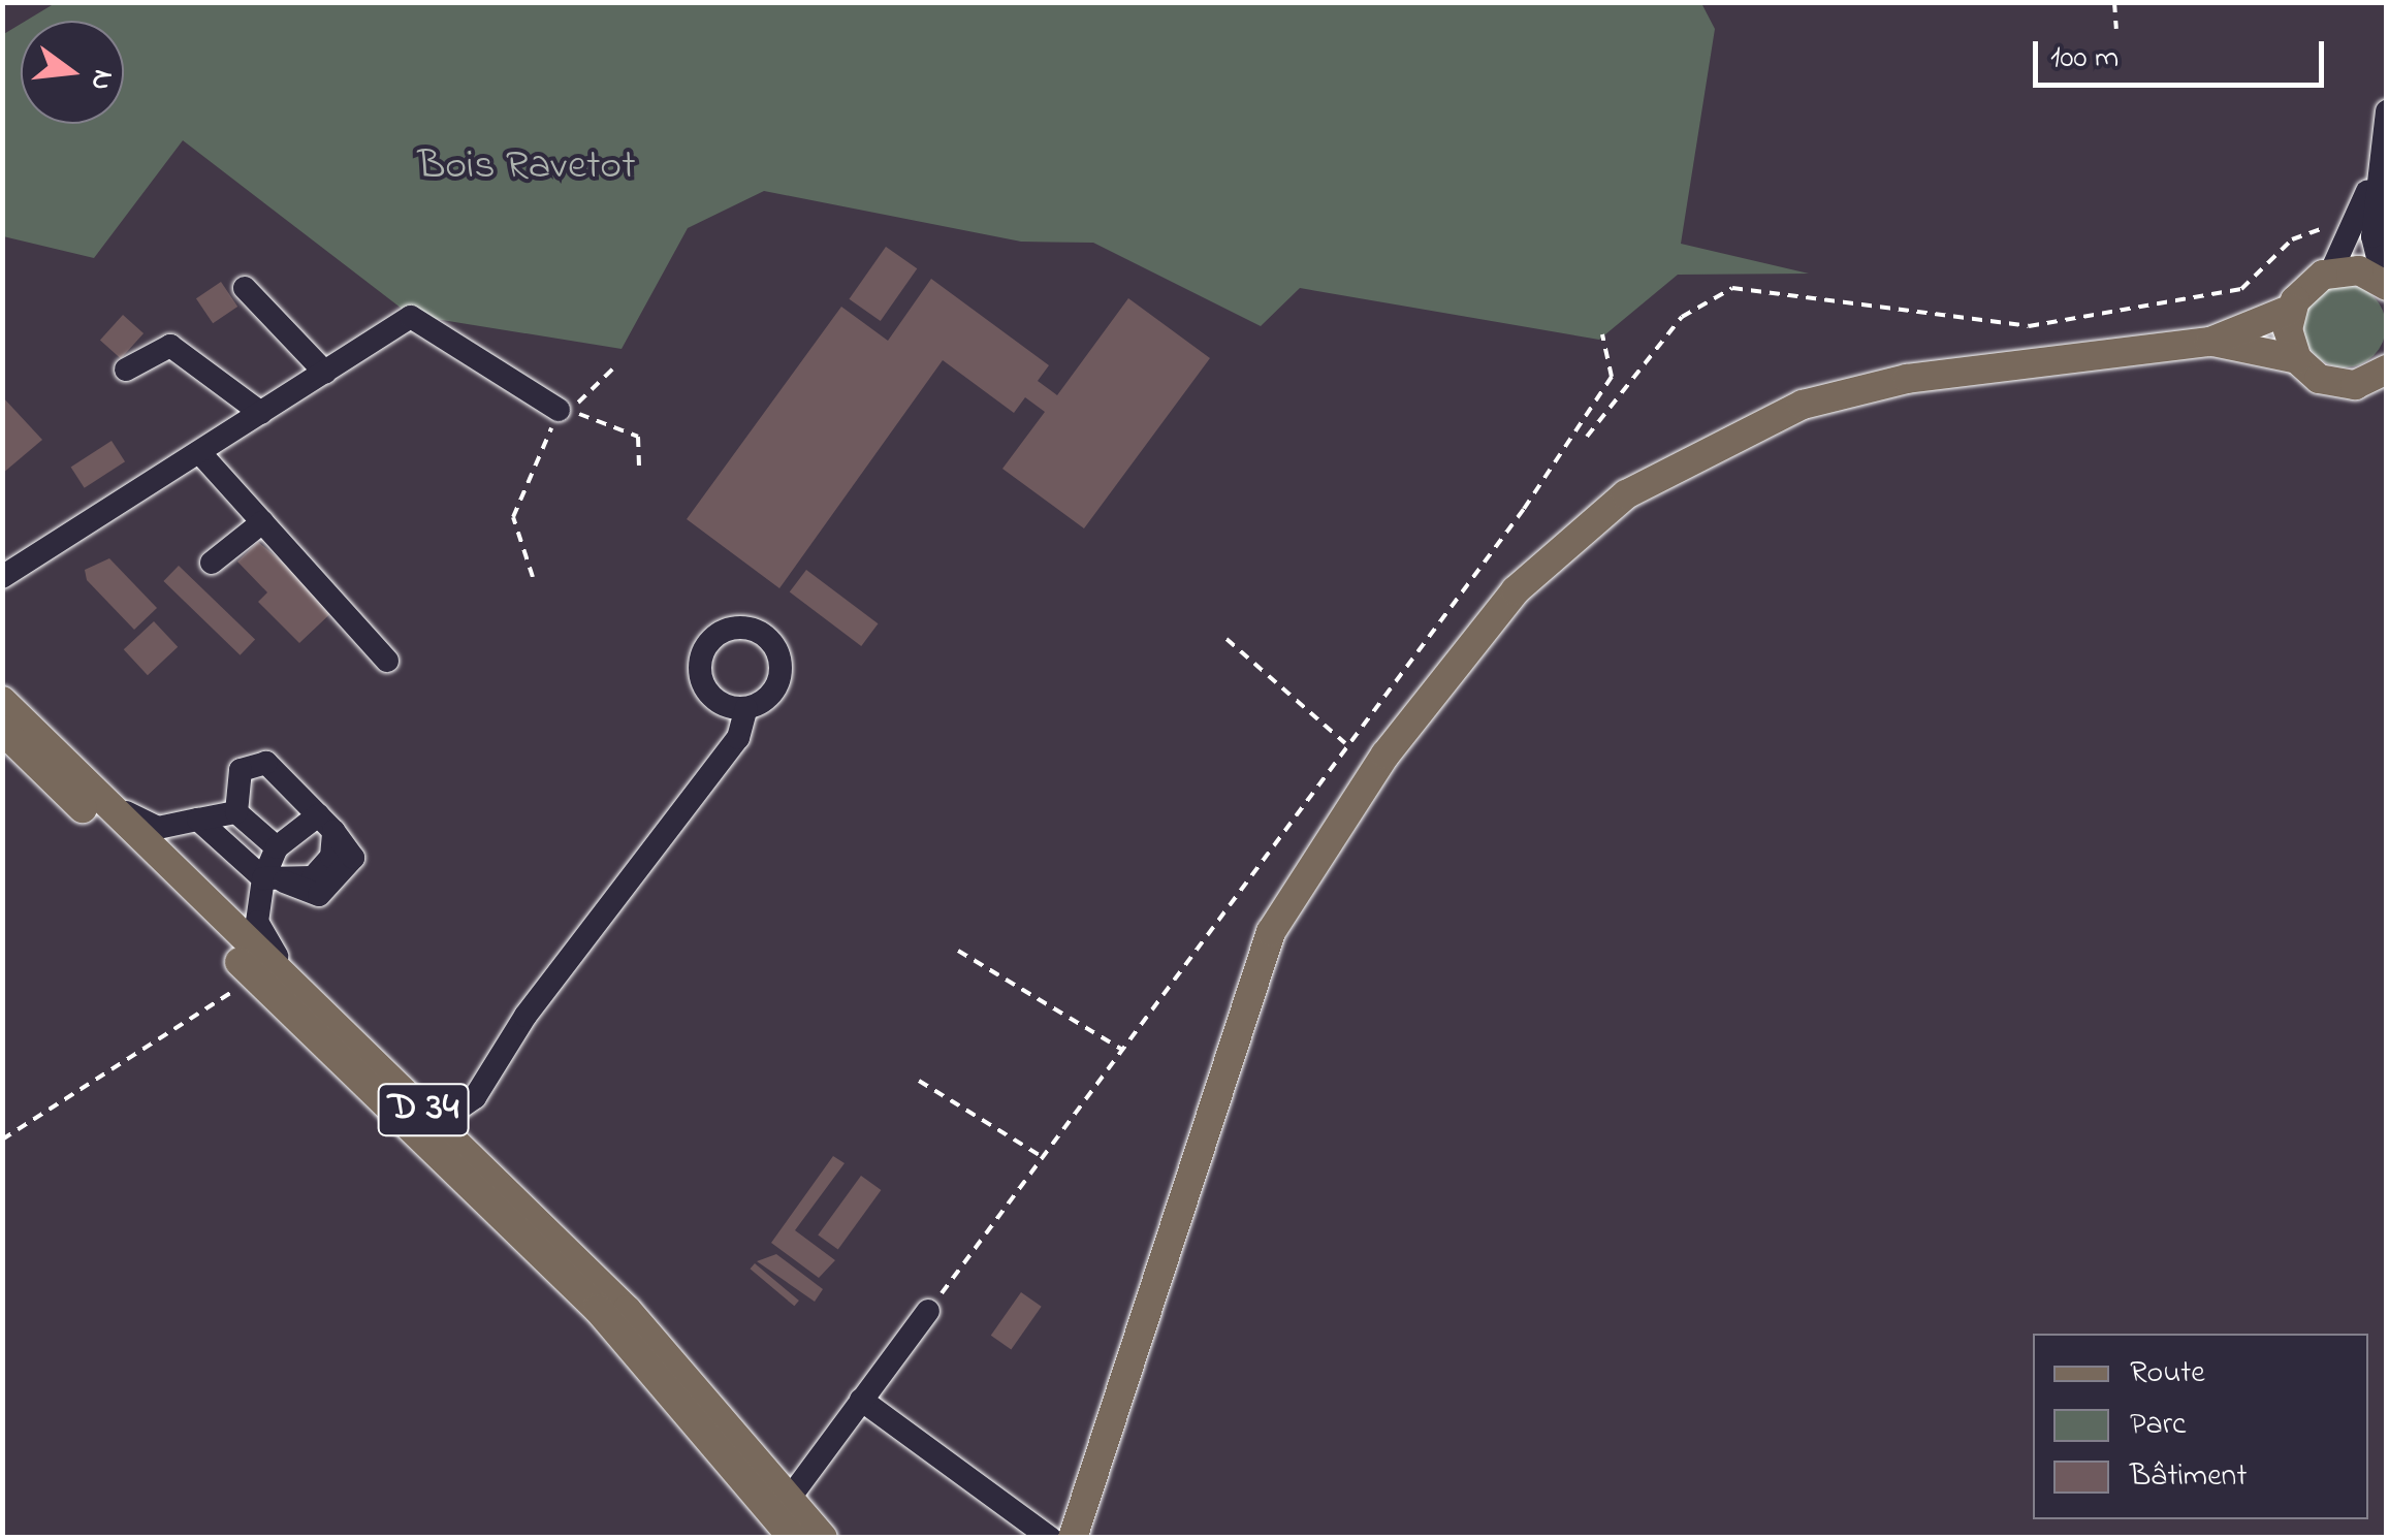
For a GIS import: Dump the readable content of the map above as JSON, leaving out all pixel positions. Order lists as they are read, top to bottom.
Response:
{
  "streets": {
    "main road": ["D 34"]
  },
  "parks": ["Bois Ravetot"],
  "legend": ["Route", "Parc", "Bâtiment"],
  "scale_bar": "100 m",
  "north": "right"
}
